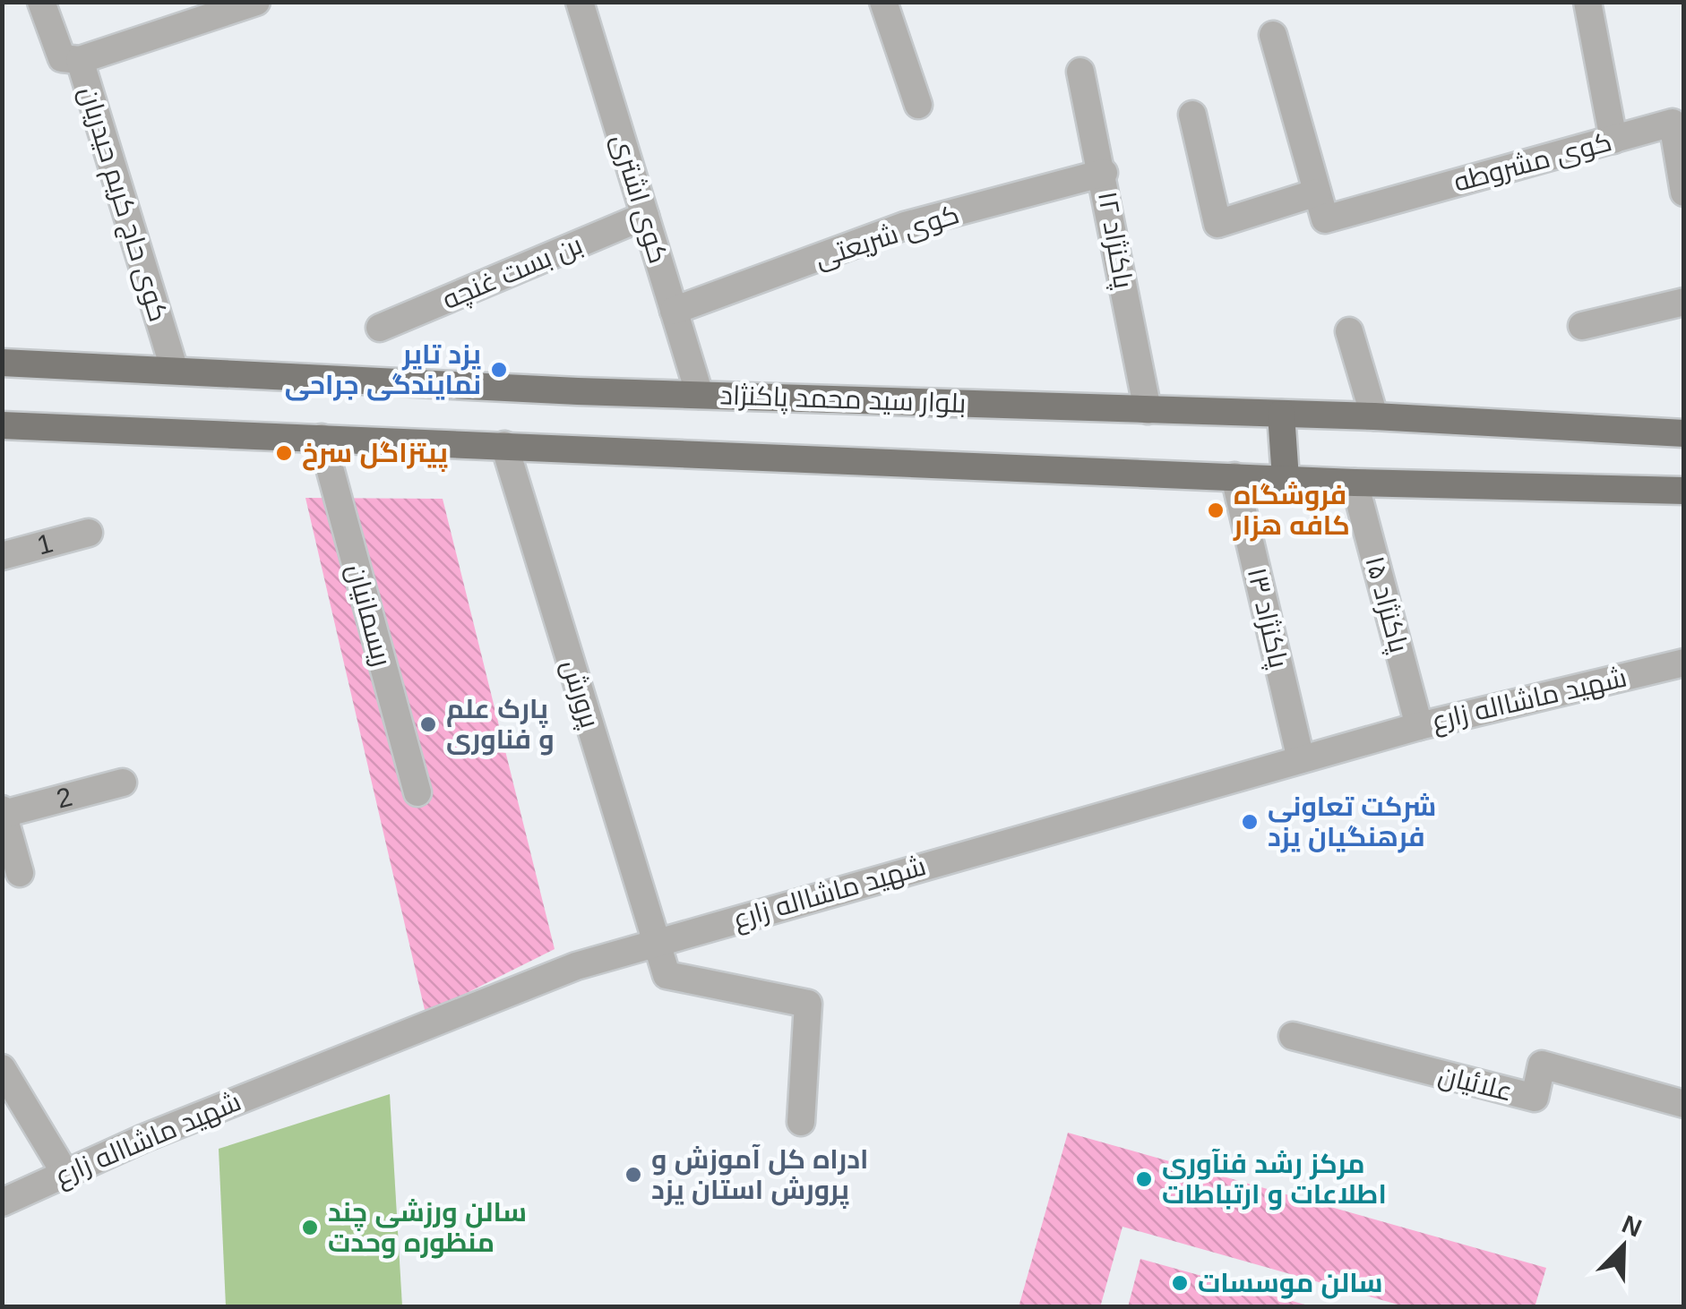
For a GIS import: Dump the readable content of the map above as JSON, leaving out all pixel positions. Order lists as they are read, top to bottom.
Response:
{
  "streets": {
    "main road": ["بلوار سید محمد پاکنژاد"],
    "street": [
      "کوی مشروطه",
      "کوی اشتری",
      "کوی حاج کریم حیدریان",
      "کوی شریعتی",
      "پاکنژاد ۱۲",
      "بن بست غنچه",
      "1",
      "پاکنژاد ۱۵",
      "ریسمانیان",
      "پاکنژاد ۱۳",
      "پرورش",
      "شهید ماشااله زارع",
      "2",
      "علائیان"
    ]
  },
  "crossings": [
    ["کوی اشتری", "کوی شریعتی"],
    ["کوی اشتری", "بن بست غنچه"],
    ["کوی اشتری", "بلوار سید محمد پاکنژاد"],
    ["کوی حاج کریم حیدریان", "بلوار سید محمد پاکنژاد"],
    ["کوی شریعتی", "پاکنژاد ۱۲"],
    ["پاکنژاد ۱۲", "بلوار سید محمد پاکنژاد"],
    ["پاکنژاد ۱۵", "شهید ماشااله زارع"],
    ["پاکنژاد ۱۳", "شهید ماشااله زارع"],
    ["پرورش", "شهید ماشااله زارع"]
  ],
  "places": [
    "یزد تایر نمایندگی جراحی",
    "پیتزاگل سرخ",
    "فروشگاه کافه هزار",
    "پارک علم و فناوری",
    "شرکت تعاونی فرهنگیان یزد",
    "ادراه کل آموزش و پرورش استان یزد",
    "مرکز رشد فنآوری اطلاعات و ارتباطات",
    "سالن ورزشی چند منظوره وحدت",
    "سالن موسسات"
  ],
  "north": "top right"
}
